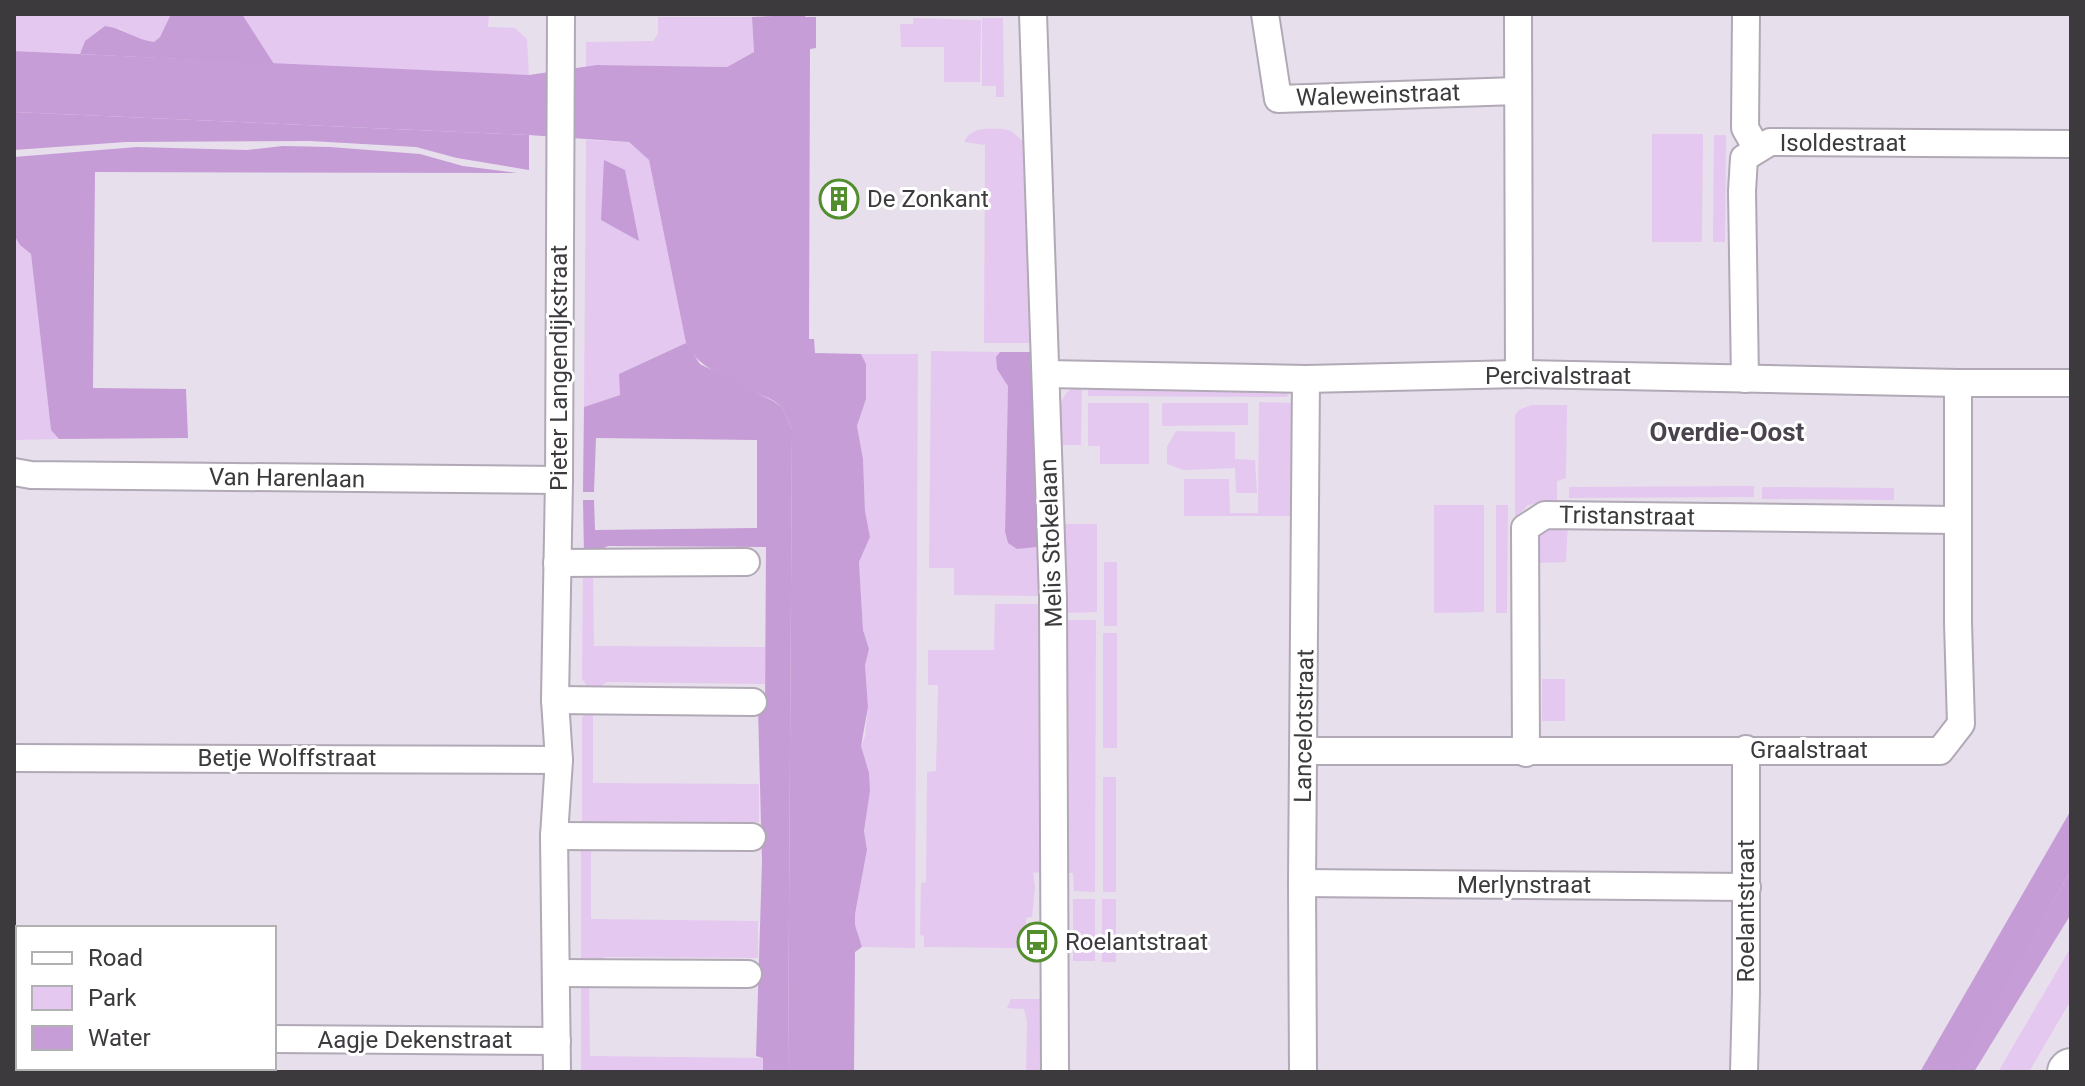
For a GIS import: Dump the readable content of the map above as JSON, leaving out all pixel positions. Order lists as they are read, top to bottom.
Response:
{
  "streets": {
    "street": [
      "Waleweinstraat",
      "Isoldestraat",
      "Pieter Langendijkstraat",
      "Percivalstraat",
      "Van Harenlaan",
      "Tristanstraat",
      "Melis Stokelaan",
      "Lancelotstraat",
      "Graalstraat",
      "Betje Wolffstraat",
      "Merlynstraat",
      "Roelantstraat",
      "Aagje Dekenstraat"
    ]
  },
  "crossings": [
    ["Isoldestraat", "Percivalstraat"],
    ["Pieter Langendijkstraat", "Van Harenlaan"],
    ["Pieter Langendijkstraat", "Betje Wolffstraat"],
    ["Pieter Langendijkstraat", "Aagje Dekenstraat"],
    ["Percivalstraat", "Melis Stokelaan"],
    ["Percivalstraat", "Lancelotstraat"],
    ["Percivalstraat", "Graalstraat"],
    ["Tristanstraat", "Graalstraat"],
    ["Lancelotstraat", "Graalstraat"],
    ["Lancelotstraat", "Merlynstraat"],
    ["Graalstraat", "Roelantstraat"],
    ["Merlynstraat", "Roelantstraat"]
  ],
  "districts": ["Overdie-Oost"],
  "places": {
    "building": ["De Zonkant"],
    "bus stop": ["Roelantstraat"]
  },
  "legend": ["Road", "Park", "Water"]
}
